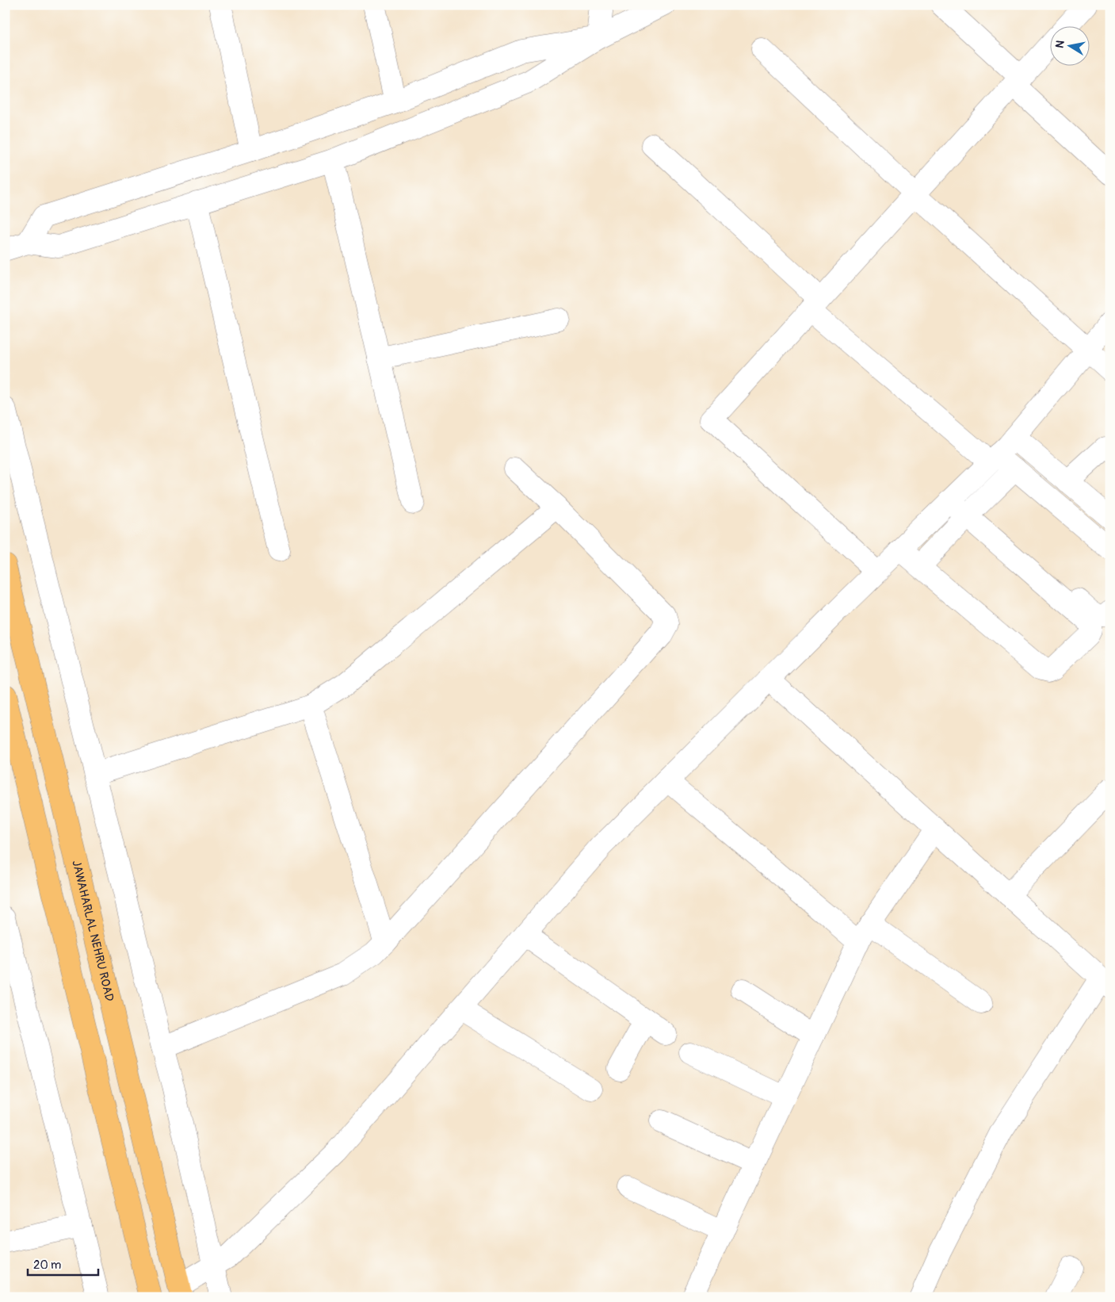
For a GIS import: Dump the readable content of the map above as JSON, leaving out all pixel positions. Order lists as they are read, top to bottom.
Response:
{
  "streets": {
    "main road": ["JAWAHARLAL NEHRU ROAD"]
  },
  "scale_bar": "20 m",
  "north": "left"
}
